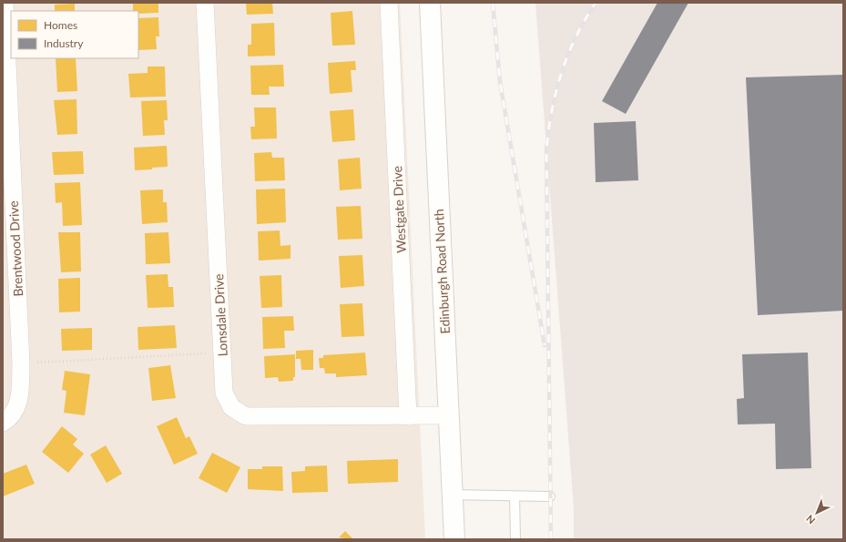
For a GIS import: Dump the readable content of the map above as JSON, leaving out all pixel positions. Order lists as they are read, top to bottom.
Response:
{
  "streets": {
    "main road": ["Edinburgh Road North"],
    "street": ["Westgate Drive", "Brentwood Drive", "Lonsdale Drive"]
  },
  "crossings": [
    ["Westgate Drive", "Lonsdale Drive"],
    ["Edinburgh Road North", "Lonsdale Drive"]
  ],
  "legend": ["Homes", "Industry"],
  "north": "bottom left"
}
